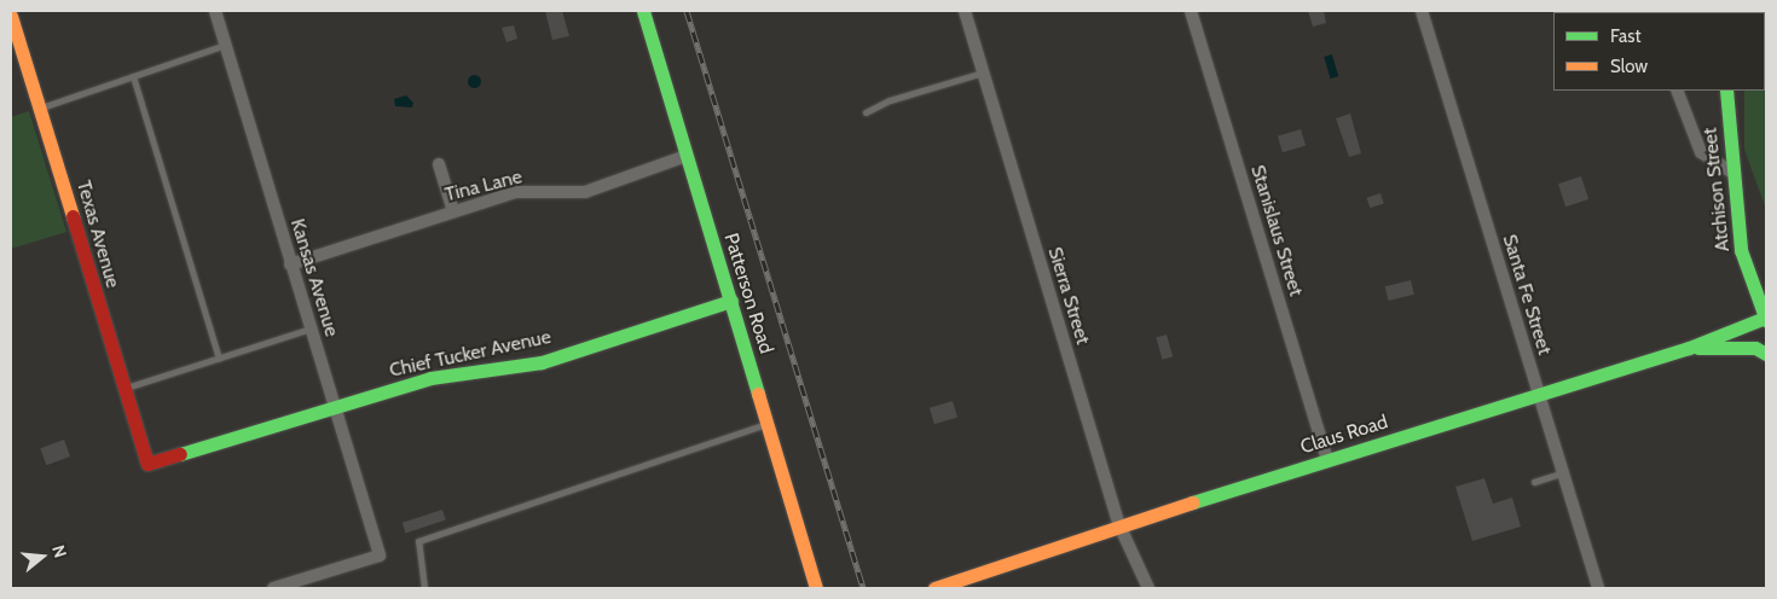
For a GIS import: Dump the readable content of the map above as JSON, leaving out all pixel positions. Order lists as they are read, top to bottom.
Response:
{
  "streets": {
    "main road": [
      "Atchison Street",
      "Texas Avenue",
      "Patterson Road",
      "Chief Tucker Avenue",
      "Claus Road"
    ],
    "street": [
      "Tina Lane",
      "Stanislaus Street",
      "Kansas Avenue",
      "Santa Fe Street",
      "Sierra Street"
    ]
  },
  "crossings": [
    ["Tina Lane", "Kansas Avenue"],
    ["Tina Lane", "Patterson Road"],
    ["Atchison Street", "Claus Road"],
    ["Stanislaus Street", "Claus Road"],
    ["Texas Avenue", "Chief Tucker Avenue"],
    ["Kansas Avenue", "Chief Tucker Avenue"],
    ["Patterson Road", "Chief Tucker Avenue"],
    ["Santa Fe Street", "Claus Road"],
    ["Sierra Street", "Claus Road"]
  ],
  "legend": ["Fast", "Slow"],
  "north": "right"
}
